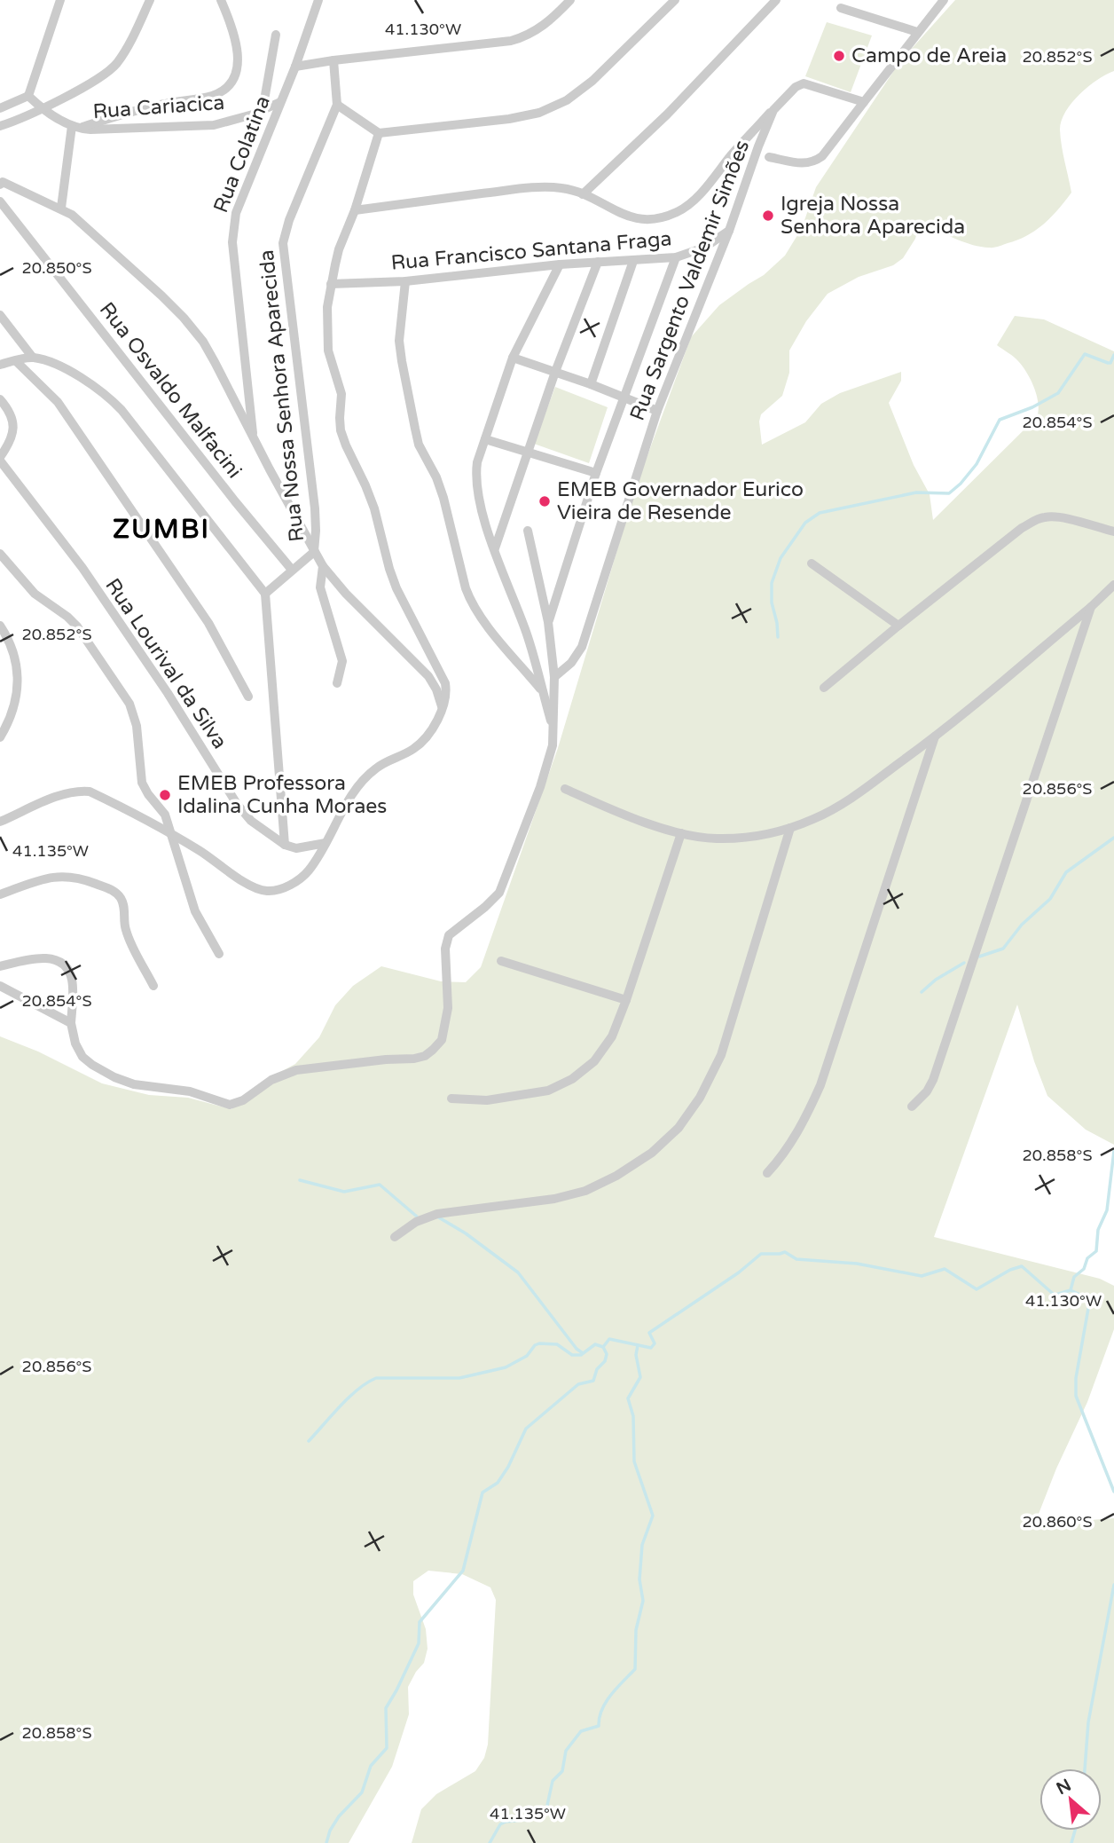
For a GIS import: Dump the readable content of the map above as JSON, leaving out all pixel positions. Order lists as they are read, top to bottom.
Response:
{
  "streets": {
    "street": [
      "Rua Cariacica",
      "Rua Colatina",
      "Rua Francisco Santana Fraga",
      "Rua Sargento Valdemir Simões",
      "Rua Osvaldo Malfacini",
      "Rua Nossa Senhora Aparecida",
      "Rua Lourival da Silva"
    ]
  },
  "crossings": [
    ["Rua Cariacica", "Rua Colatina"],
    ["Rua Francisco Santana Fraga", "Rua Sargento Valdemir Simões"]
  ],
  "districts": ["ZUMBI"],
  "places": [
    "Campo de Areia",
    "Igreja Nossa Senhora Aparecida",
    "EMEB Governador Eurico Vieira de Resende",
    "EMEB Professora Idalina Cunha Moraes"
  ],
  "north": "top left",
  "coordinates": [
    "41.130°W",
    "20.852°S",
    "20.850°S",
    "20.854°S",
    "20.856°S",
    "41.135°W",
    "20.858°S",
    "20.860°S"
  ]
}
